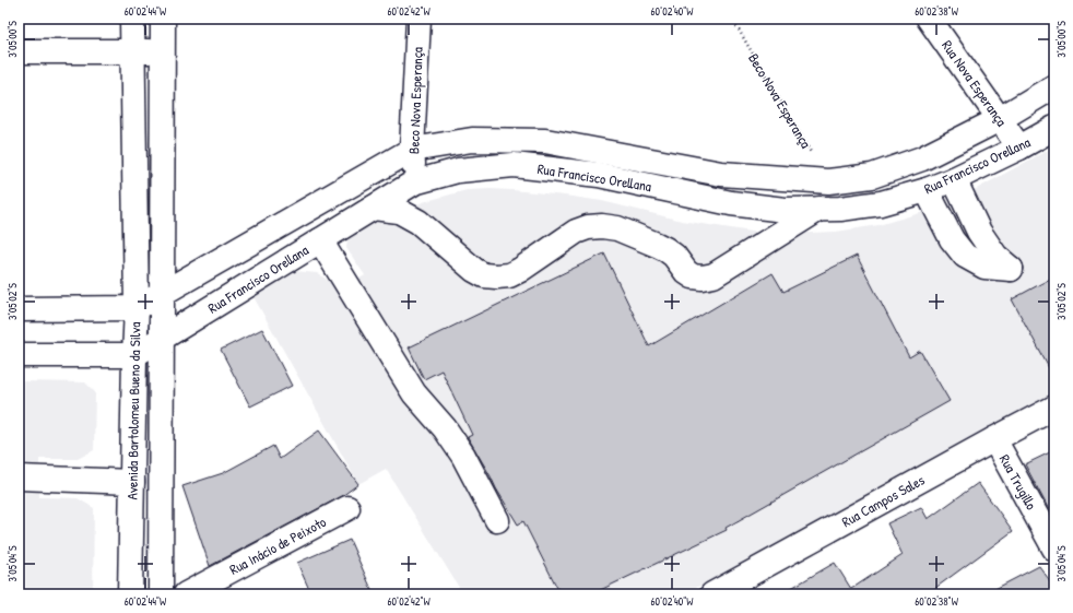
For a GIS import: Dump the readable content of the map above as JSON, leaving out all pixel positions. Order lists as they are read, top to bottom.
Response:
{
  "streets": {
    "street": [
      "Rua Nova Esperança",
      "Beco Nova Esperança",
      "Rua Francisco Orellana",
      "Avenida Bartolomeu Bueno da Silva",
      "Rua Trugillo",
      "Rua Campos Sales",
      "Rua Inácio de Peixoto"
    ]
  },
  "crossings": [
    ["Rua Nova Esperança", "Rua Francisco Orellana"],
    ["Beco Nova Esperança", "Rua Francisco Orellana"],
    ["Rua Francisco Orellana", "Avenida Bartolomeu Bueno da Silva"],
    ["Rua Trugillo", "Rua Campos Sales"]
  ],
  "coordinates": [
    "60°02'44\"W",
    "60°02'42\"W",
    "60°02'40\"W",
    "60°02'38\"W",
    "3°05'00\"S",
    "3°05'02\"S",
    "3°05'04\"S"
  ]
}
